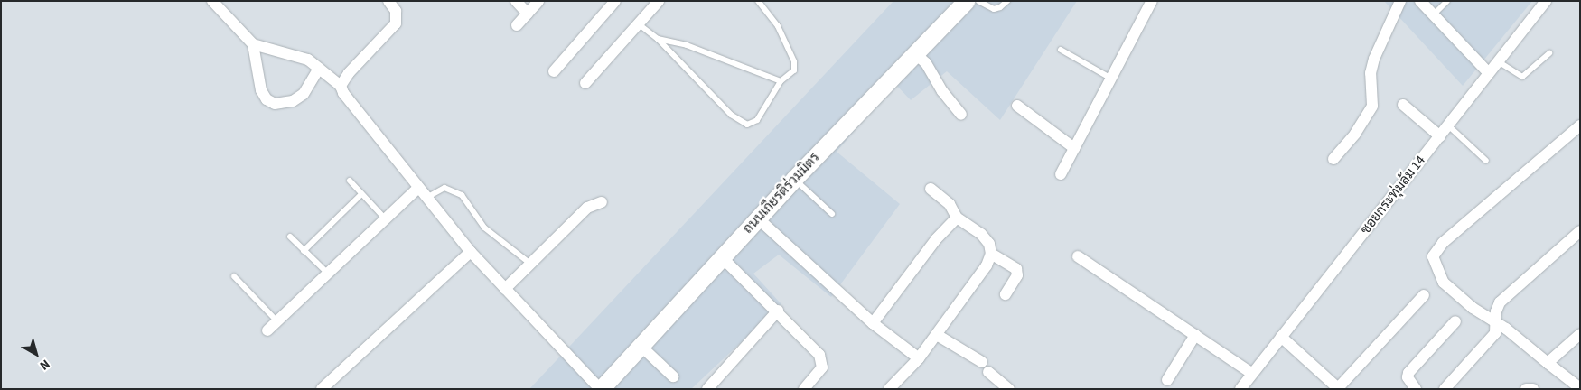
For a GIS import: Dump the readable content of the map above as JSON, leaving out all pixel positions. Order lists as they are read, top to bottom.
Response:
{
  "streets": {
    "street": ["ถนนเกียรติร่วมมิตร", "ซอยกระทุ่มล้ม 14"]
  },
  "north": "bottom right"
}
